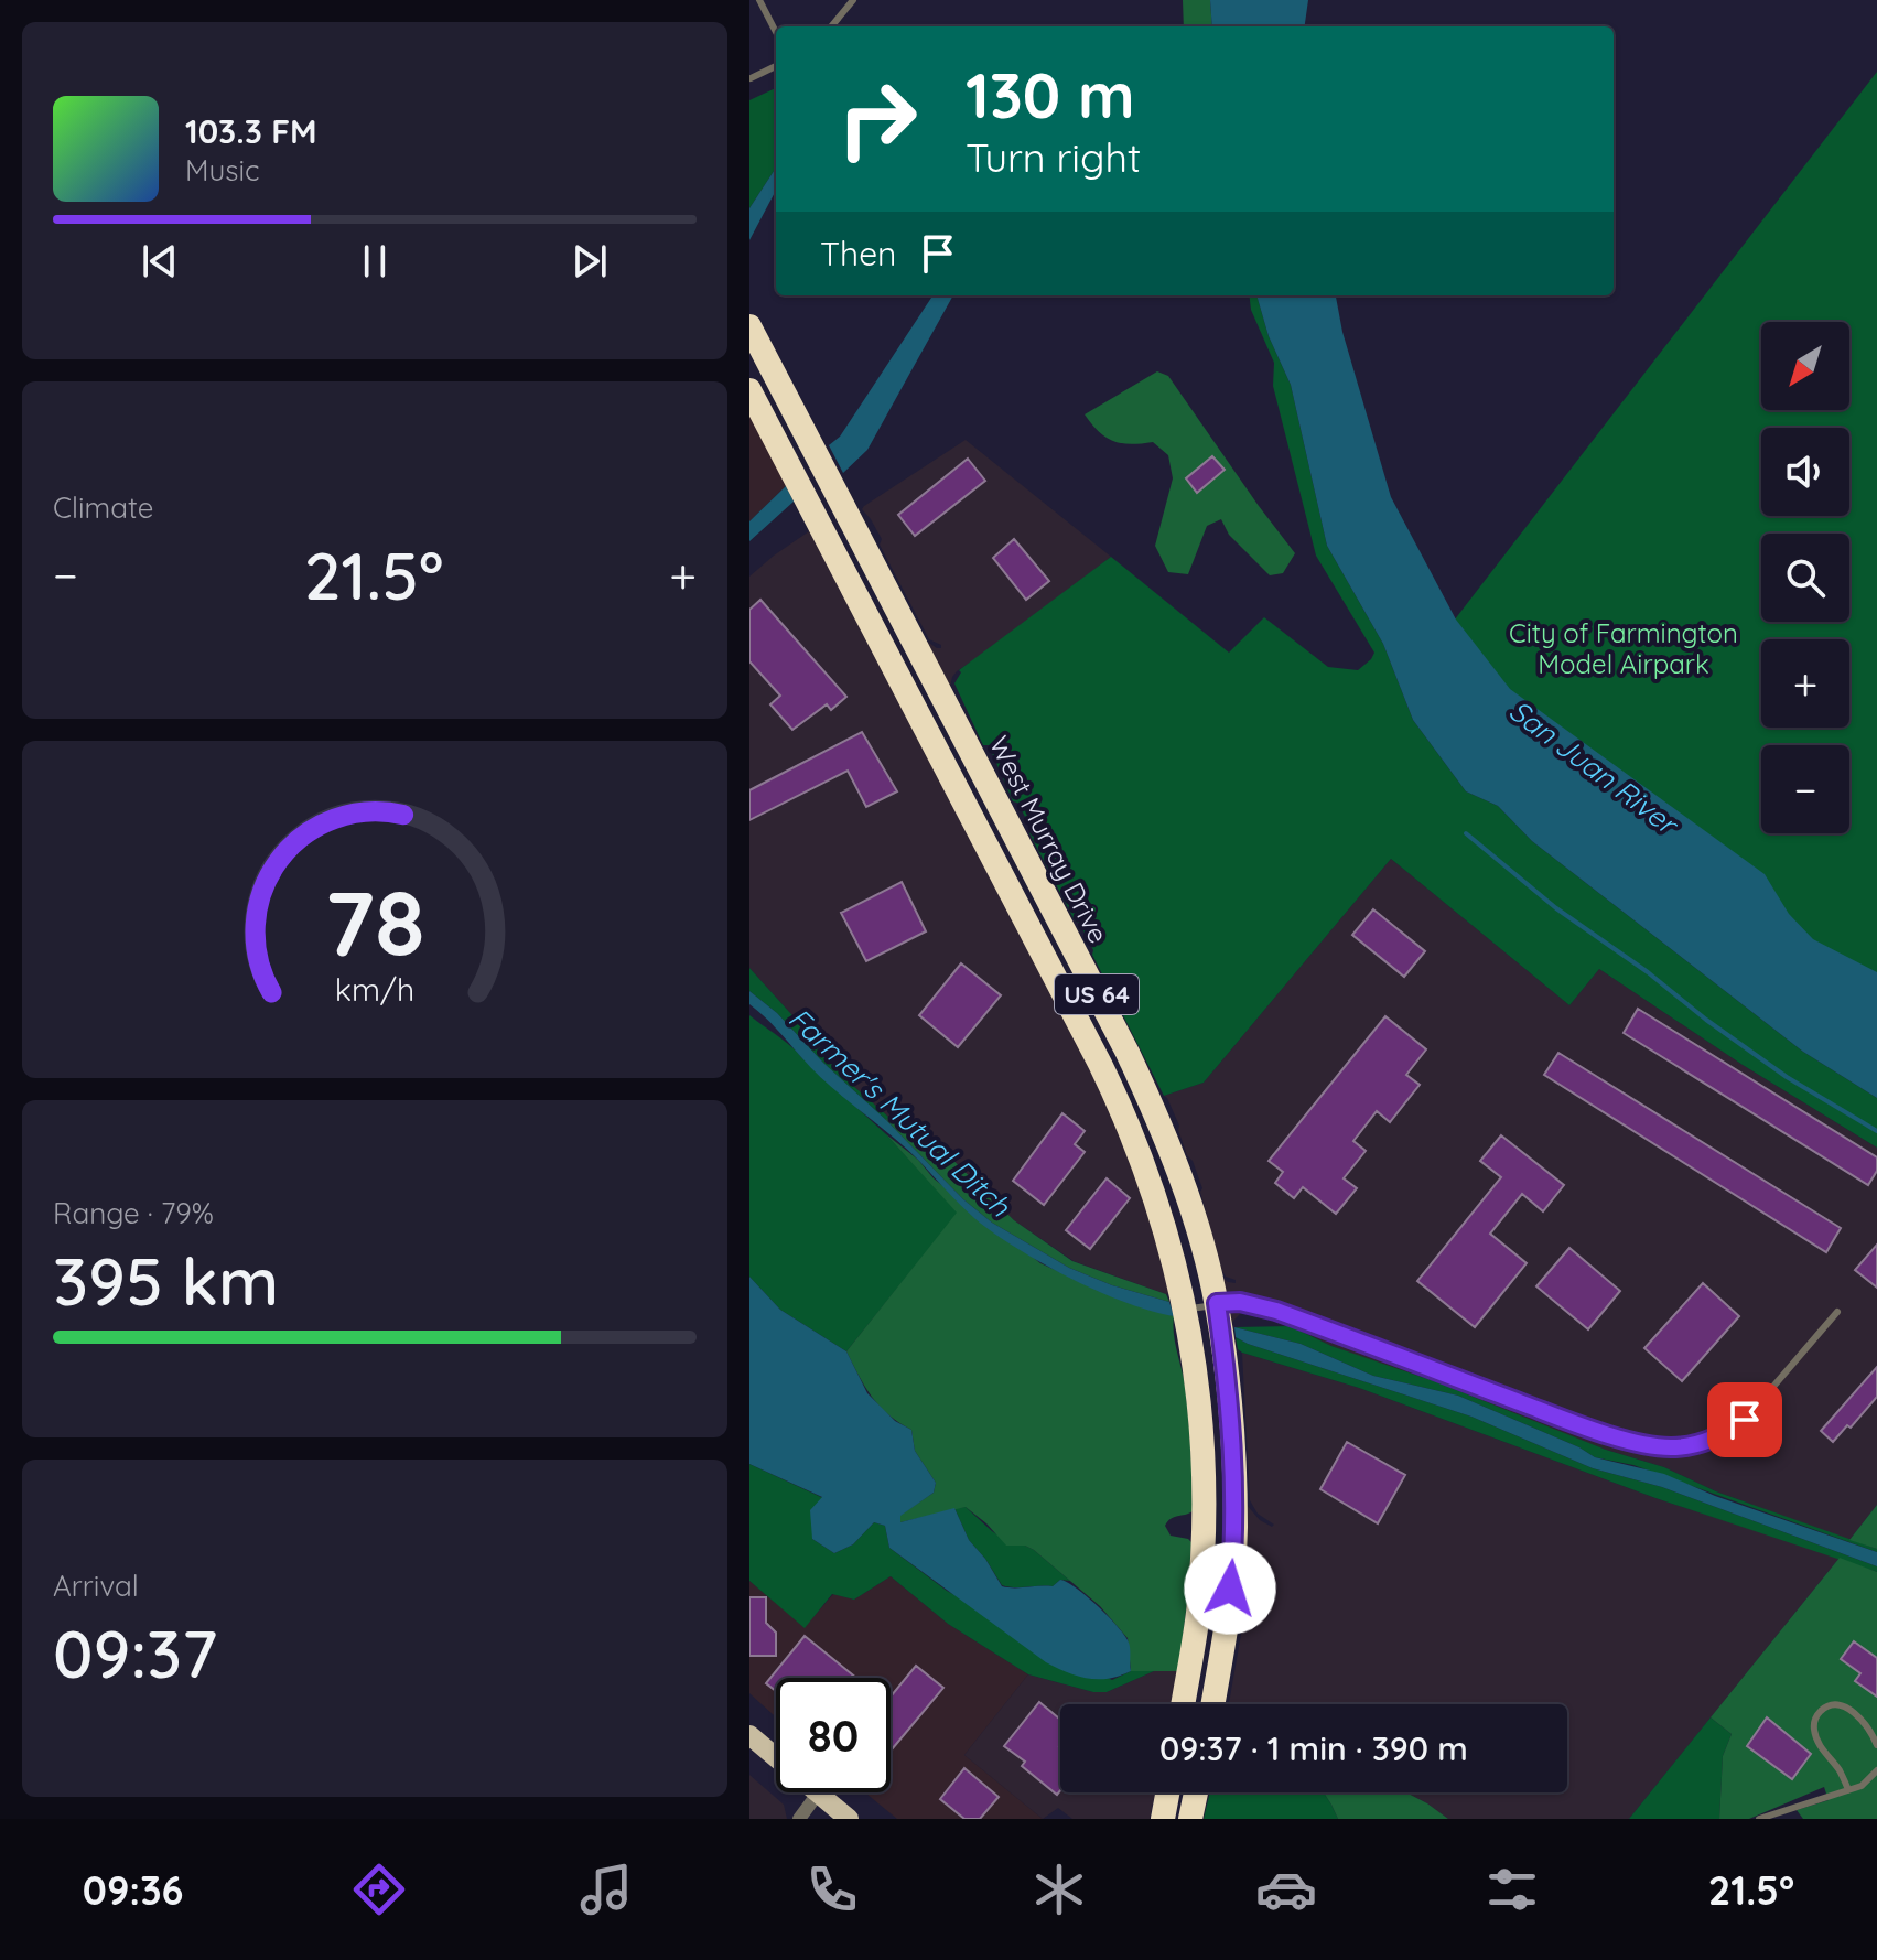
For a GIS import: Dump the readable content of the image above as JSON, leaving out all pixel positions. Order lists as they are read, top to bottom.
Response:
{
  "streets": {
    "highway": ["West Murray Drive", "US 64"]
  },
  "water": ["San Juan River", "Farmer's Mutual Ditch"],
  "parks": ["City of Farmington Model Airpark"],
  "north": "bottom left",
  "page": {
    "turn": ["130 m", "Turn right"],
    "song": ["103.3 FM", "Music"],
    "then": "Then",
    "map_buttons": ["+", "−"],
    "tile": [
      "Climate",
      ["Range · 79%", "395 km"],
      ["Arrival", "09:37"]
    ],
    "heat": ["−", "21.5°", "+"],
    "limit": "80",
    "trip": "09:37 · 1 min · 390 m",
    "tabs": ["09:36", "21.5°"],
    "gauge": ["78", "km/h"]
  }
}
